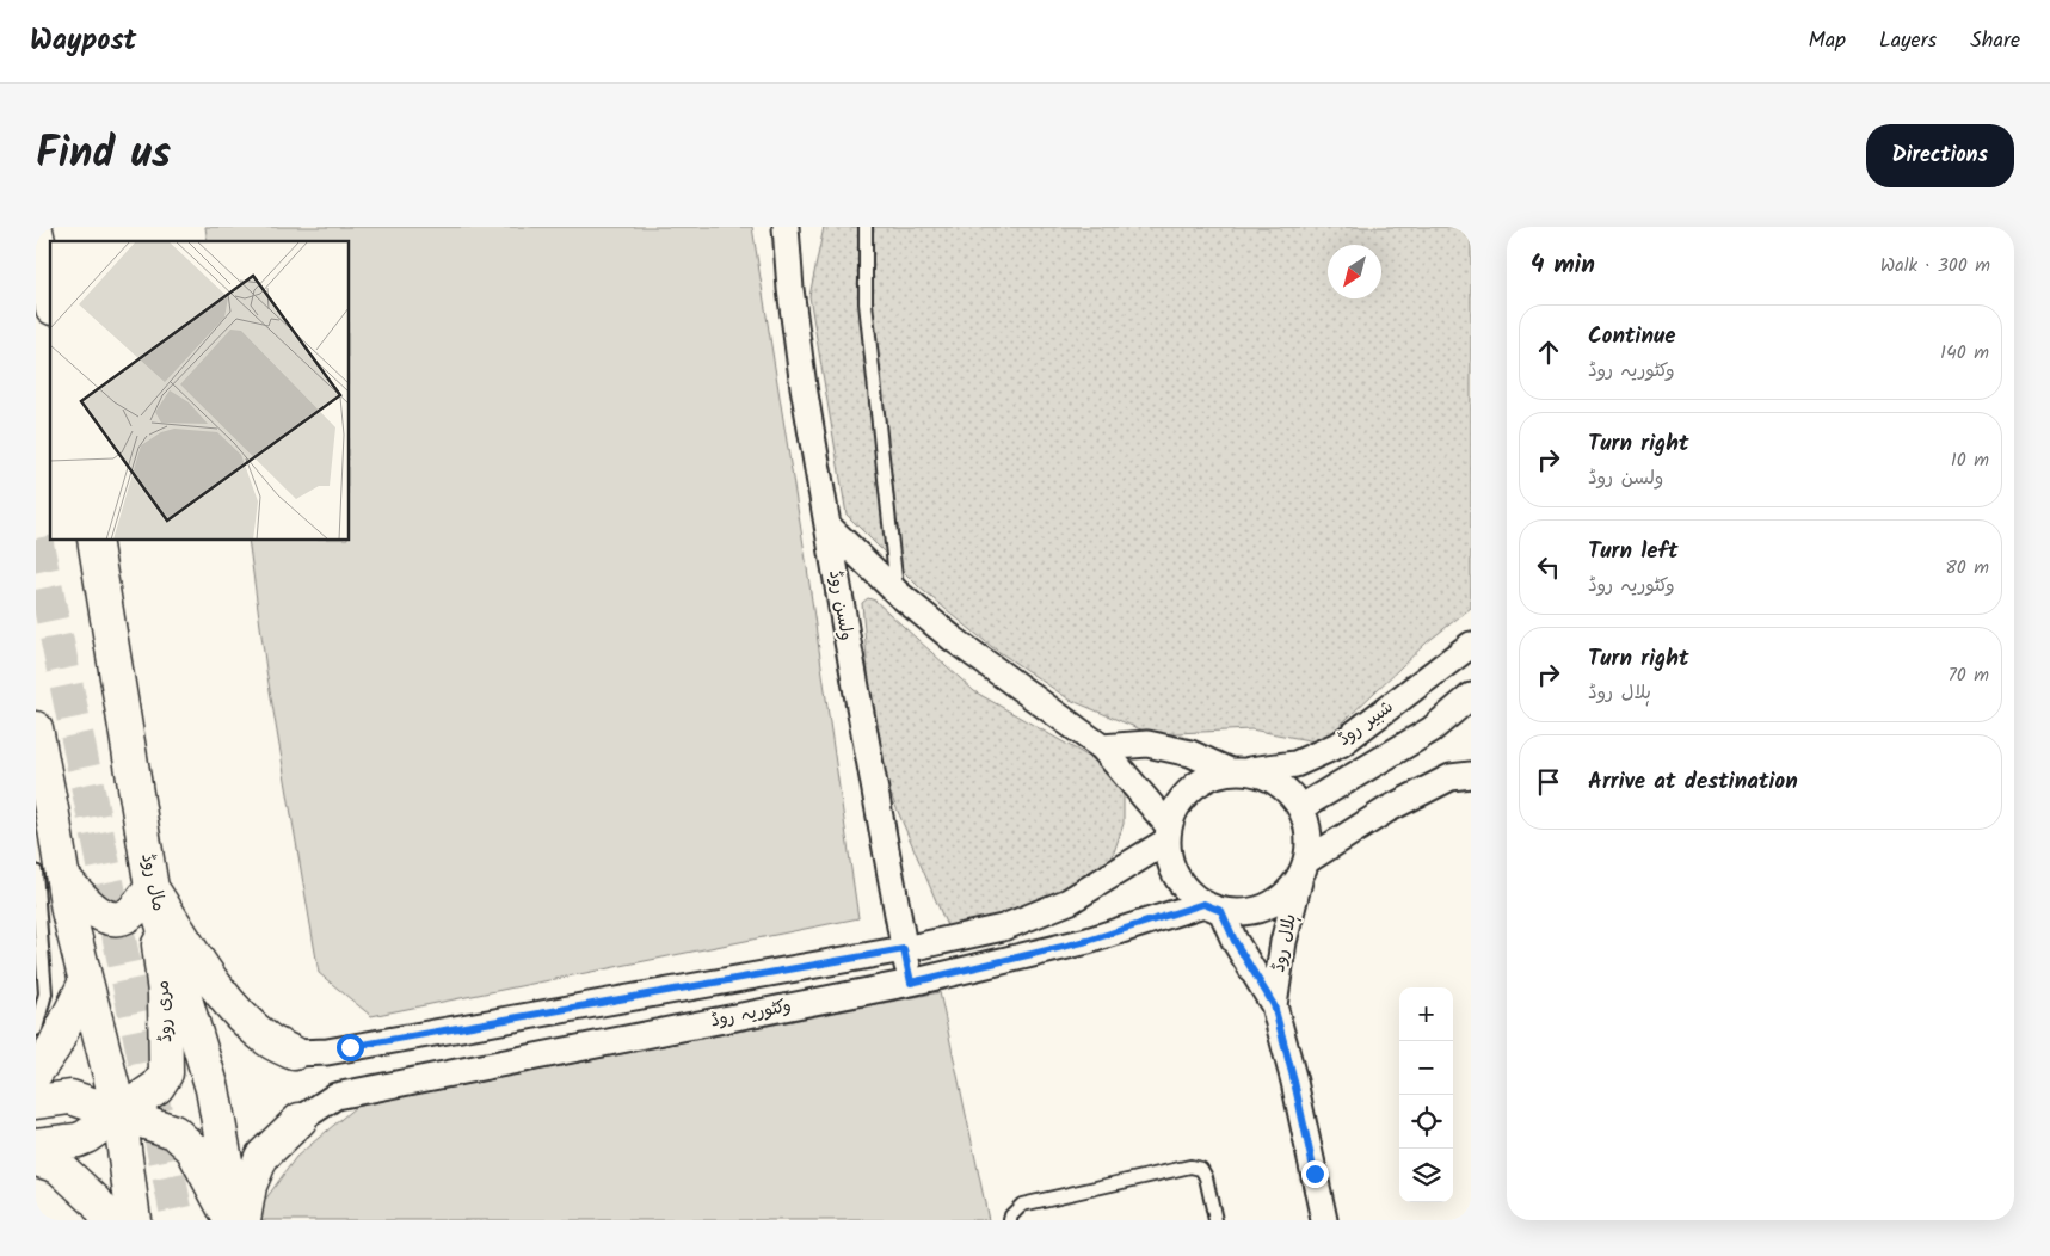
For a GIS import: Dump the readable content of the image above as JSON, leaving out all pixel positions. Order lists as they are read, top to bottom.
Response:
{
  "streets": {
    "main road": ["مال روڈ", "مری روڈ"],
    "street": [
      "ولسن روڈ",
      "شبیر روڈ",
      "ہلال روڈ",
      "وکٹوریہ روڈ"
    ]
  },
  "crossings": [
    ["ولسن روڈ", "وکٹوریہ روڈ"],
    ["شبیر روڈ", "ہلال روڈ"],
    ["شبیر روڈ", "وکٹوریہ روڈ"],
    ["مال روڈ", "مری روڈ"],
    ["ہلال روڈ", "وکٹوریہ روڈ"]
  ],
  "north": "bottom left",
  "page": {
    "header": "Waypost",
    "nav": ["Map", "Layers", "Share"],
    "title": "Find us",
    "buttons": "Directions",
    "heading": ["4 min", "Walk · 300 m"],
    "list": [
      ["Continue", "وکٹوریہ روڈ", "140 m"],
      ["Turn right", "ولسن روڈ", "10 m"],
      ["Turn left", "وکٹوریہ روڈ", "80 m"],
      ["Turn right", "ہلال روڈ", "70 m"],
      "Arrive at destination"
    ],
    "map_buttons": ["+", "−"]
  }
}
